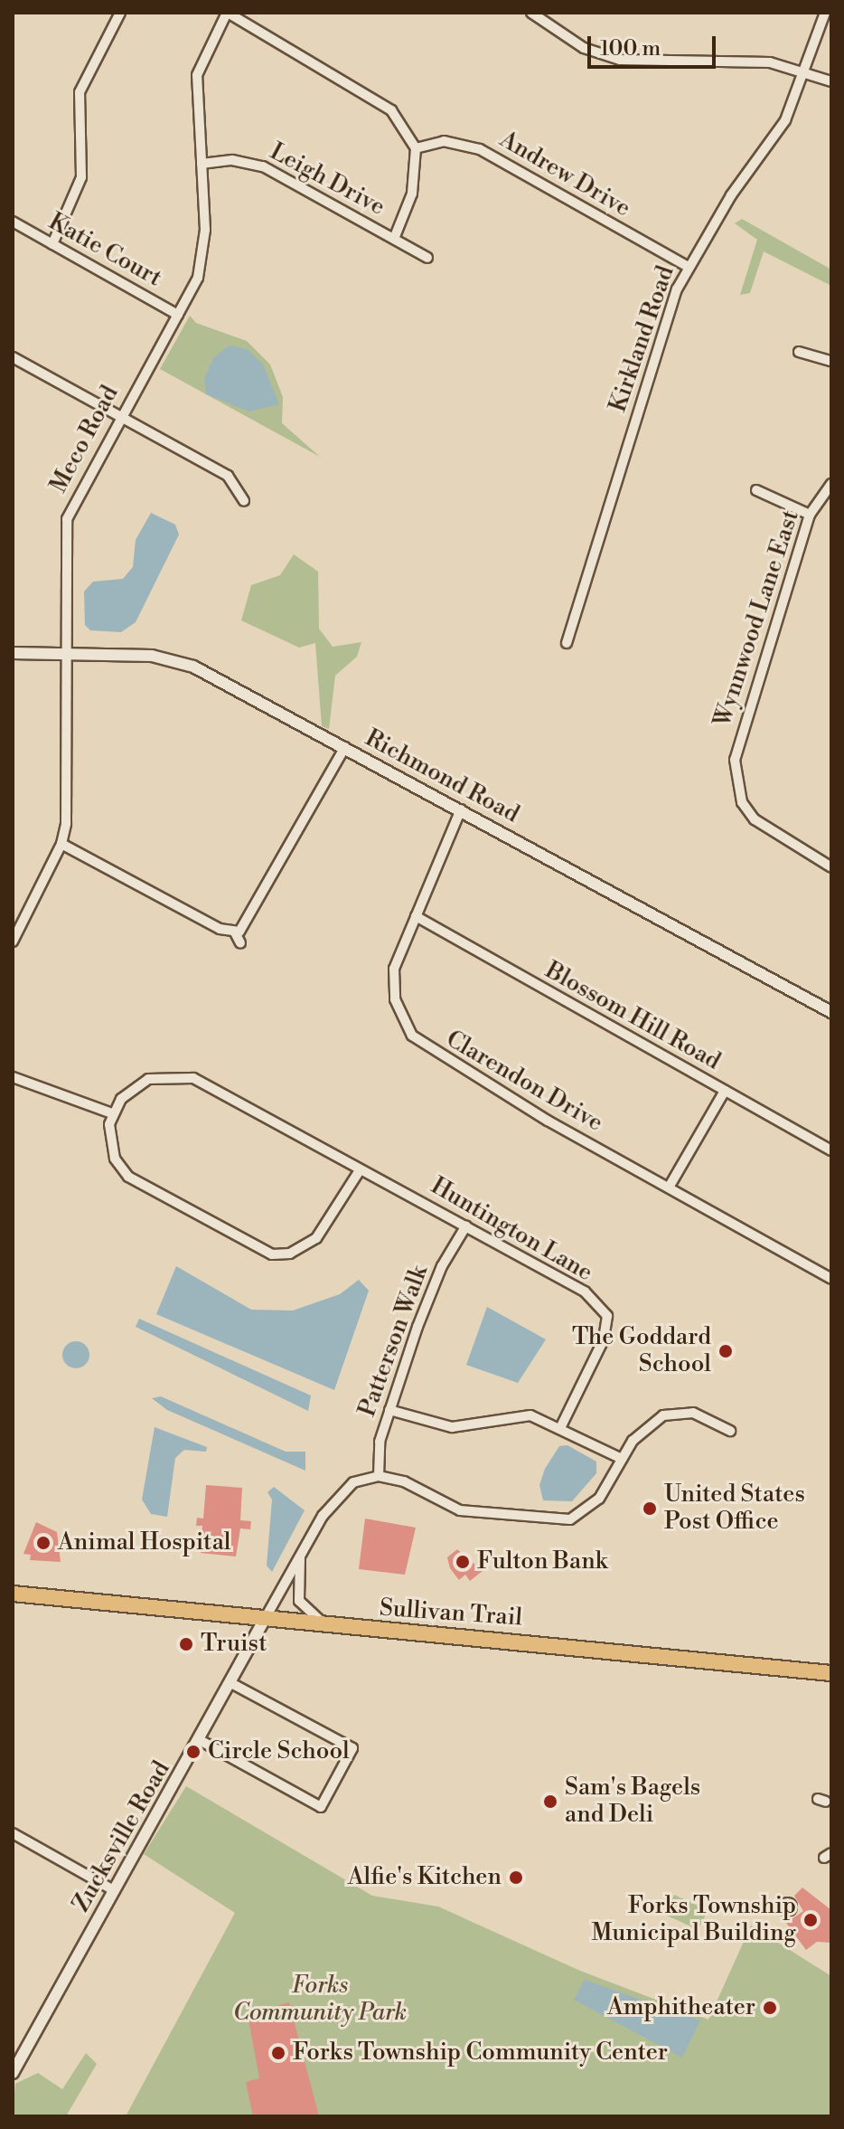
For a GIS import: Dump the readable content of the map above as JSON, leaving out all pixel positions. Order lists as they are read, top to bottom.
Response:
{
  "streets": {
    "main road": ["Sullivan Trail"],
    "street": [
      "Andrew Drive",
      "Leigh Drive",
      "Katie Court",
      "Kirkland Road",
      "Meco Road",
      "Wynnwood Lane East",
      "Richmond Road",
      "Blossom Hill Road",
      "Clarendon Drive",
      "Huntington Lane",
      "Patterson Walk",
      "Zucksville Road"
    ]
  },
  "crossings": [
    ["Andrew Drive", "Kirkland Road"],
    ["Leigh Drive", "Meco Road"],
    ["Katie Court", "Meco Road"],
    ["Meco Road", "Richmond Road"],
    ["Richmond Road", "Clarendon Drive"],
    ["Blossom Hill Road", "Clarendon Drive"],
    ["Huntington Lane", "Patterson Walk"],
    ["Sullivan Trail", "Zucksville Road"]
  ],
  "parks": ["Forks Community Park"],
  "places": [
    "The Goddard School",
    "United States Post Office",
    "Animal Hospital",
    "Fulton Bank",
    "Truist",
    "Circle School",
    "Sam's Bagels and Deli",
    "Alfie's Kitchen",
    "Forks Township Municipal Building",
    "Amphitheater",
    "Forks Township Community Center"
  ],
  "scale_bar": "100 m"
}
